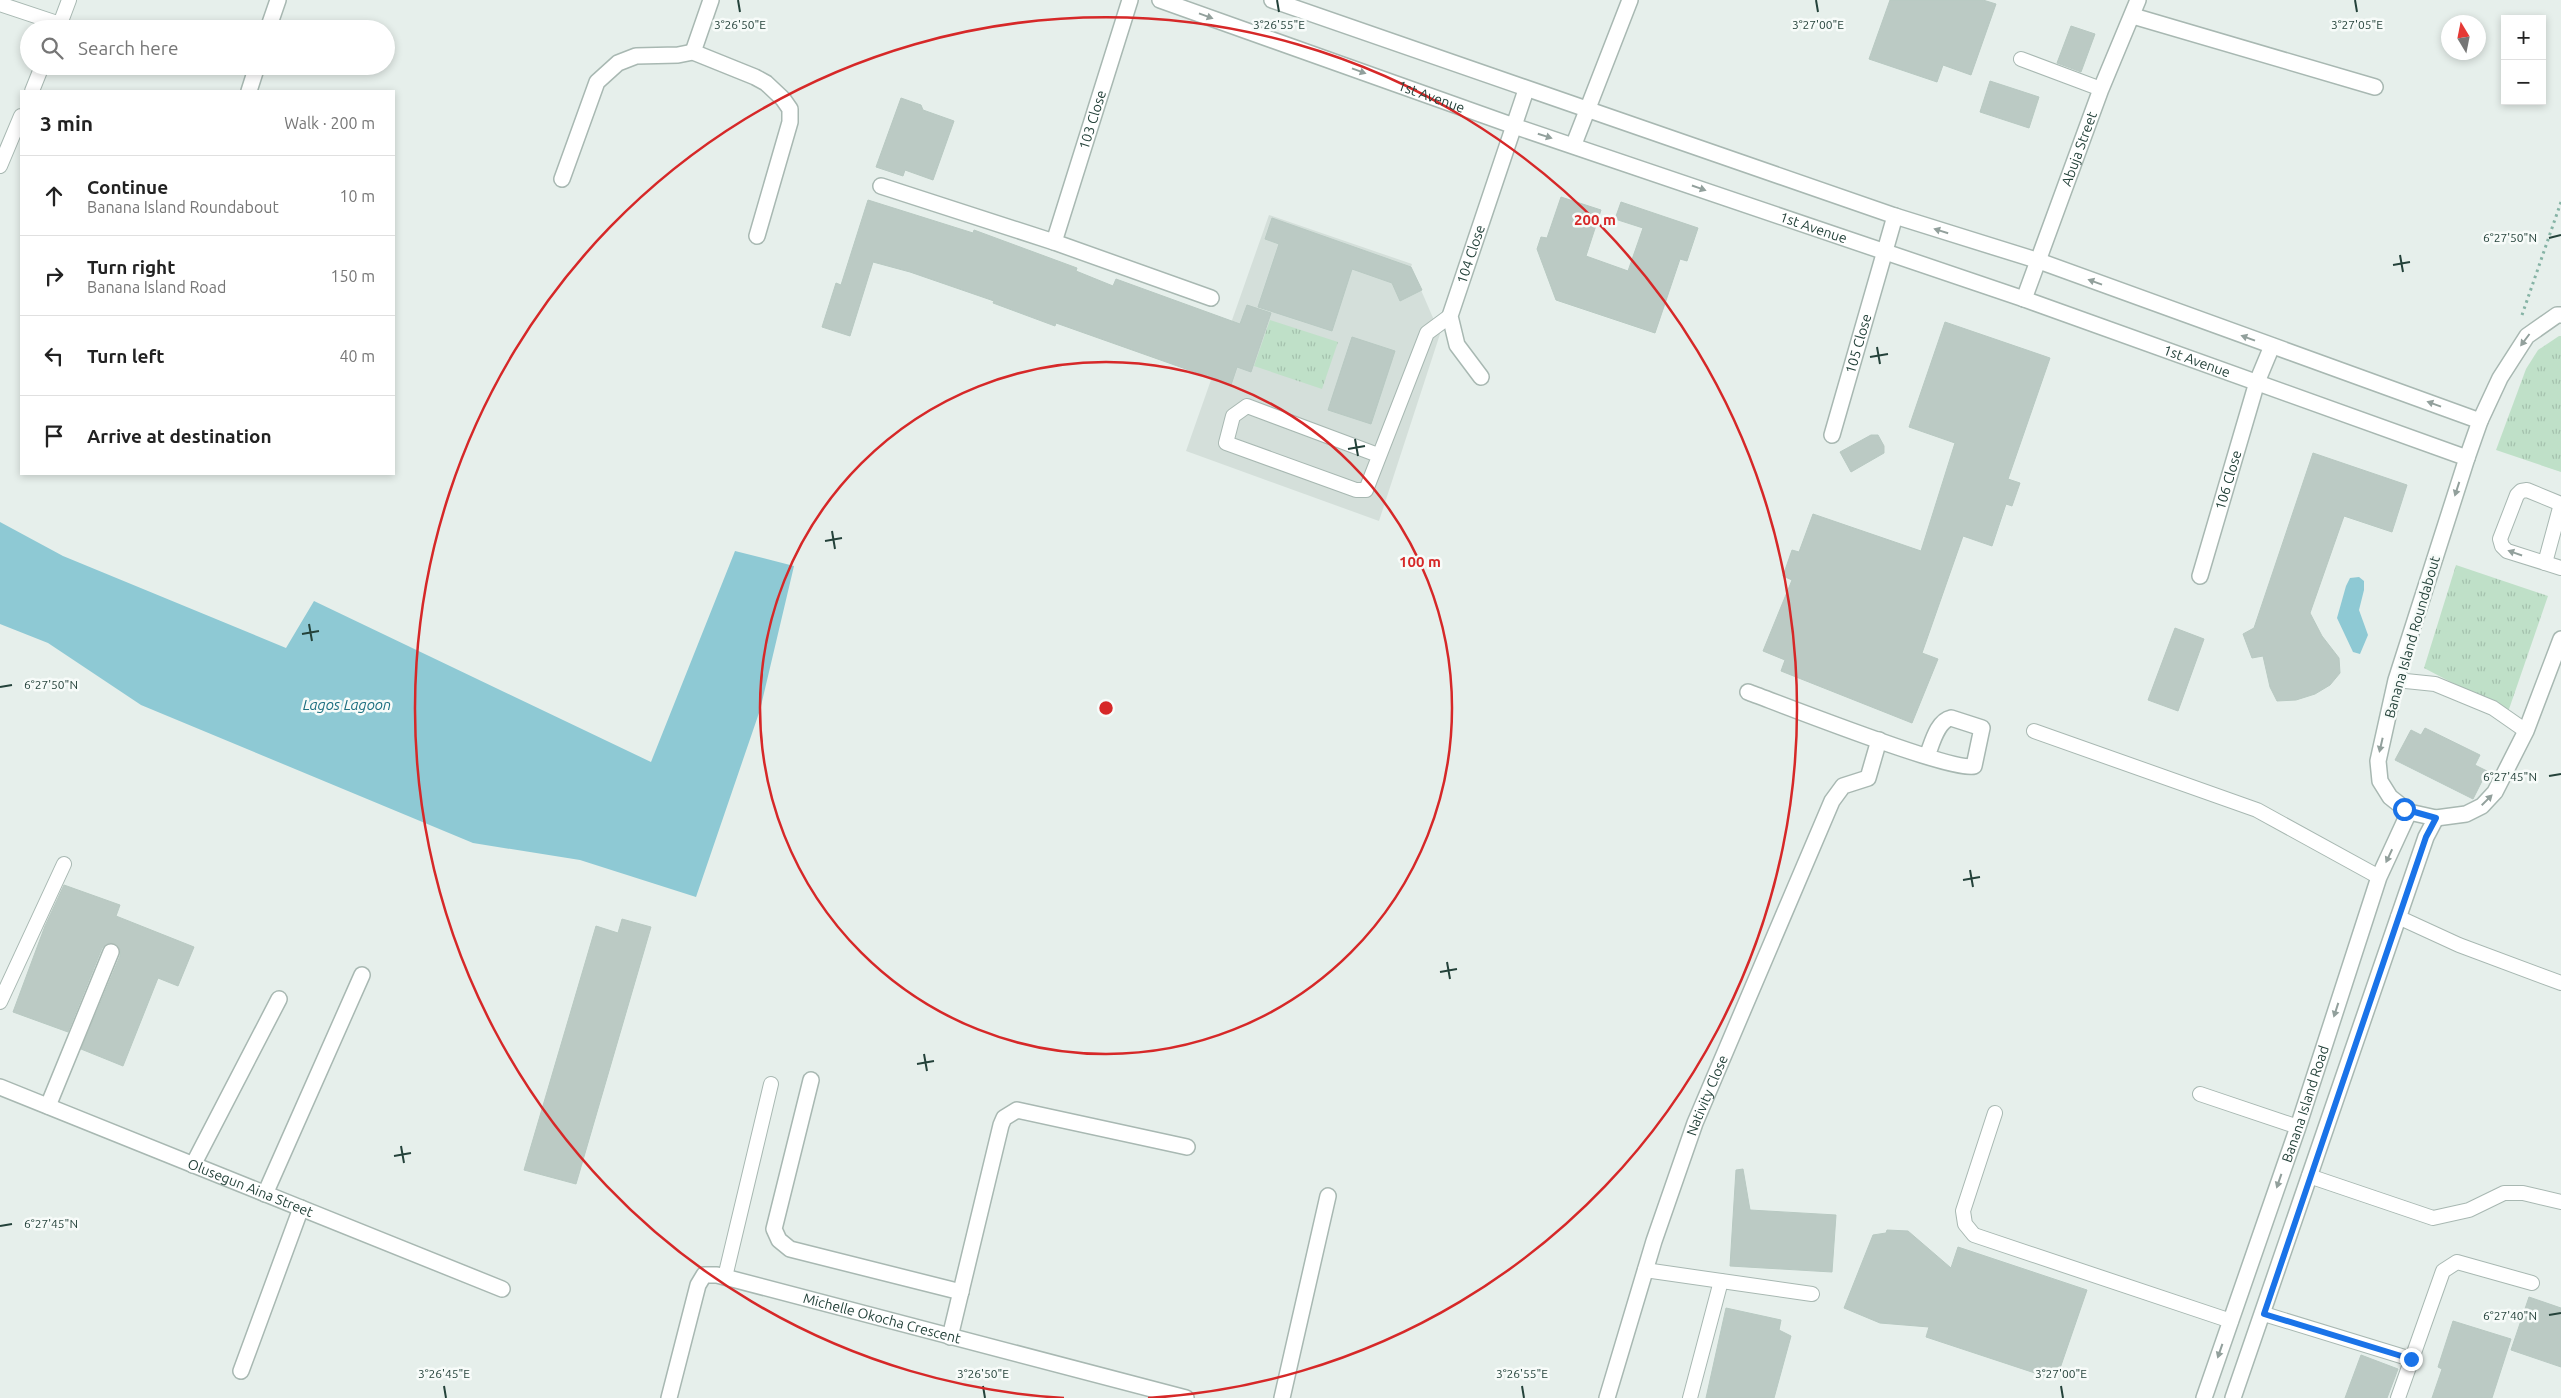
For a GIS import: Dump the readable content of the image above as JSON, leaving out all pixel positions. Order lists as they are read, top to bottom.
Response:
{
  "streets": {
    "street": [
      "1st Avenue",
      "103 Close",
      "Abuja Street",
      "104 Close",
      "105 Close",
      "106 Close",
      "Banana Island Roundabout",
      "Nativity Close",
      "Banana Island Road",
      "Olusegun Aina Street",
      "Michelle Okocha Crescent"
    ]
  },
  "crossings": [
    ["1st Avenue", "Abuja Street"],
    ["1st Avenue", "104 Close"],
    ["1st Avenue", "105 Close"],
    ["1st Avenue", "106 Close"],
    ["1st Avenue", "Banana Island Roundabout"],
    ["Banana Island Roundabout", "Banana Island Road"]
  ],
  "water": ["Lagos Lagoon"],
  "north": "top",
  "page": {
    "map_buttons": ["+", "−"],
    "search": "Search here",
    "heading": ["3 min", "Walk · 200 m"],
    "list": [
      ["Continue", "Banana Island Roundabout", "10 m"],
      ["Turn right", "Banana Island Road", "150 m"],
      ["Turn left", "40 m"],
      "Arrive at destination"
    ]
  },
  "coordinates": [
    "3°27'05\"E",
    "3°26'50\"E",
    "3°26'55\"E",
    "3°27'00\"E",
    "6°27'50\"N",
    "6°27'45\"N",
    "6°27'40\"N",
    "3°26'45\"E"
  ],
  "rings": ["200 m", "100 m"]
}
